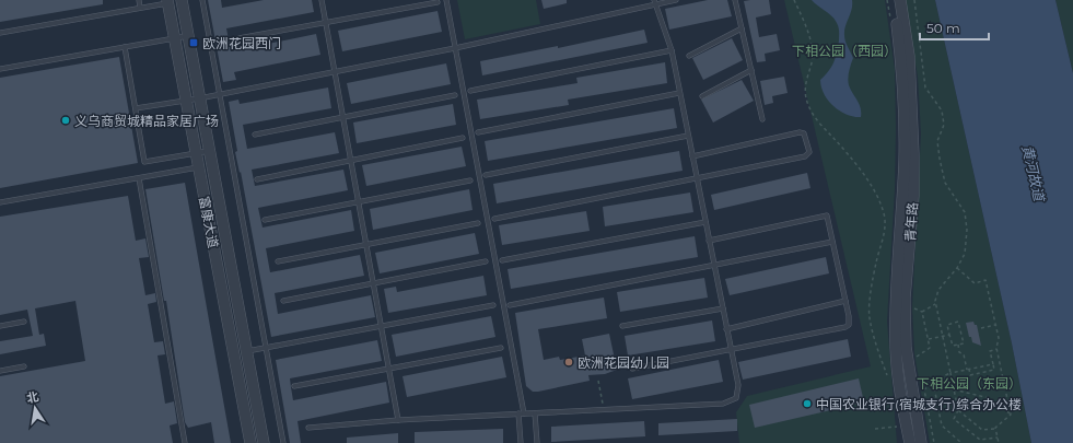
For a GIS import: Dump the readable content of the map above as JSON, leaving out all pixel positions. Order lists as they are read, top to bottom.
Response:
{
  "streets": {
    "street": ["富康大道", "青年路"]
  },
  "water": ["黄河故道"],
  "parks": ["下相公园（西园）", "下相公园（东园）"],
  "places": {
    "transit": ["欧洲花园西门"],
    "other": ["义乌商贸城精品家居广场", "欧洲花园幼儿园", "中国农业银行(宿城支行)综合办公楼"]
  },
  "scale_bar": "50 m",
  "north": "top"
}
